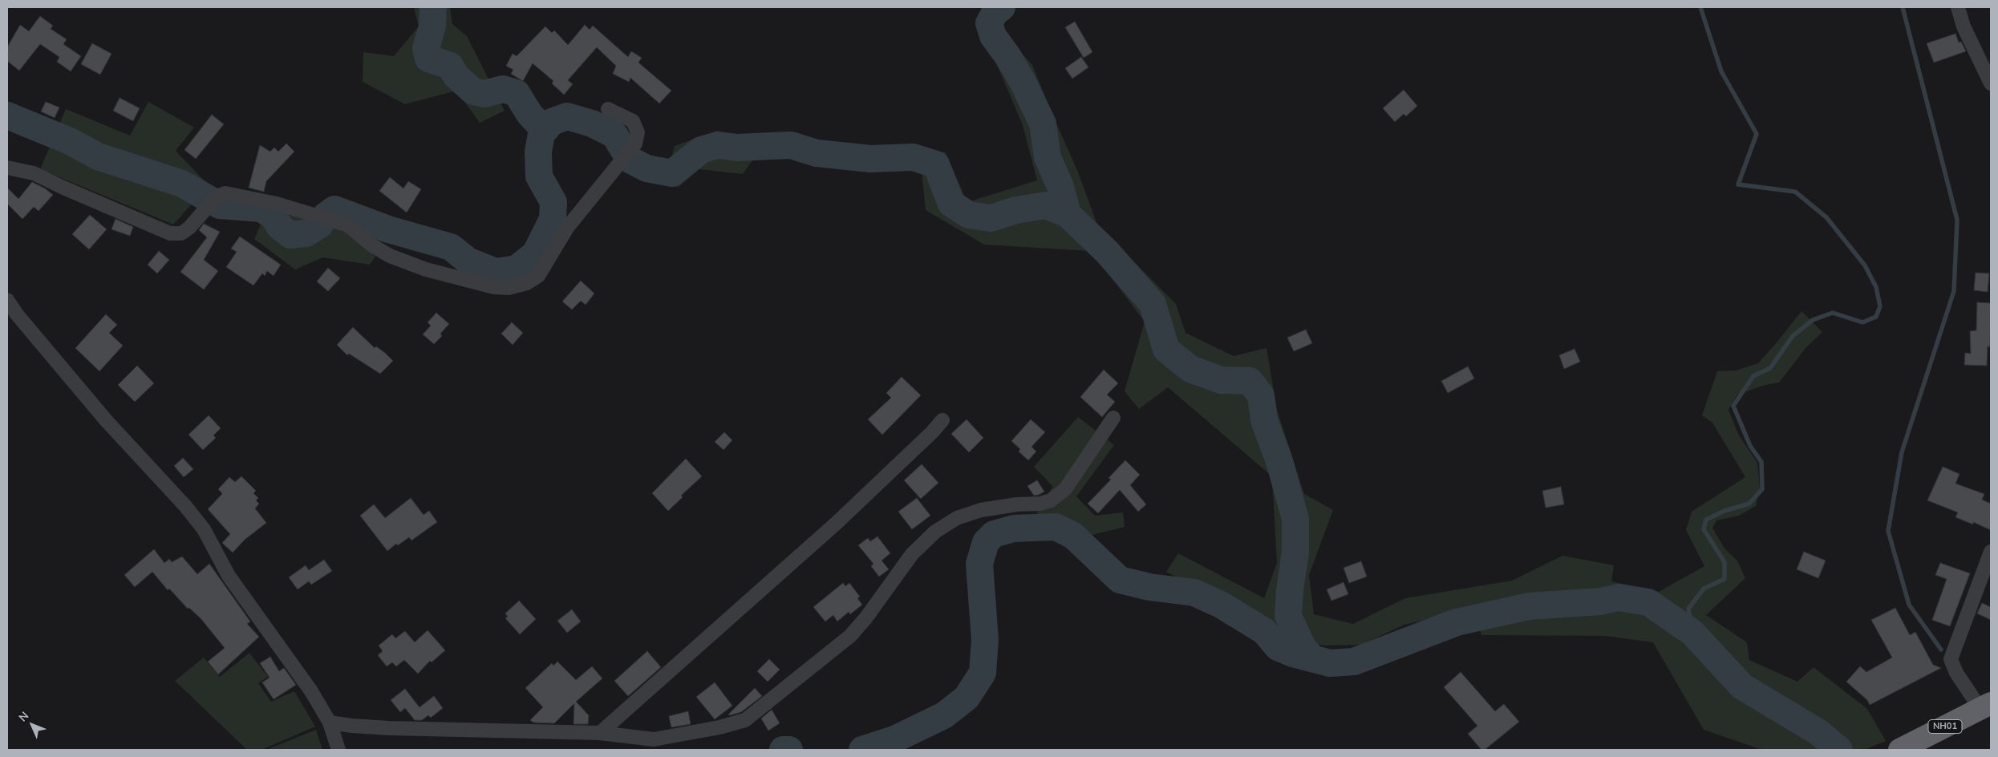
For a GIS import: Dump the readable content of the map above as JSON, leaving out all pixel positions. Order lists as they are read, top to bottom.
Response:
{
  "streets": {
    "highway": ["NH01"]
  },
  "north": "top left"
}
